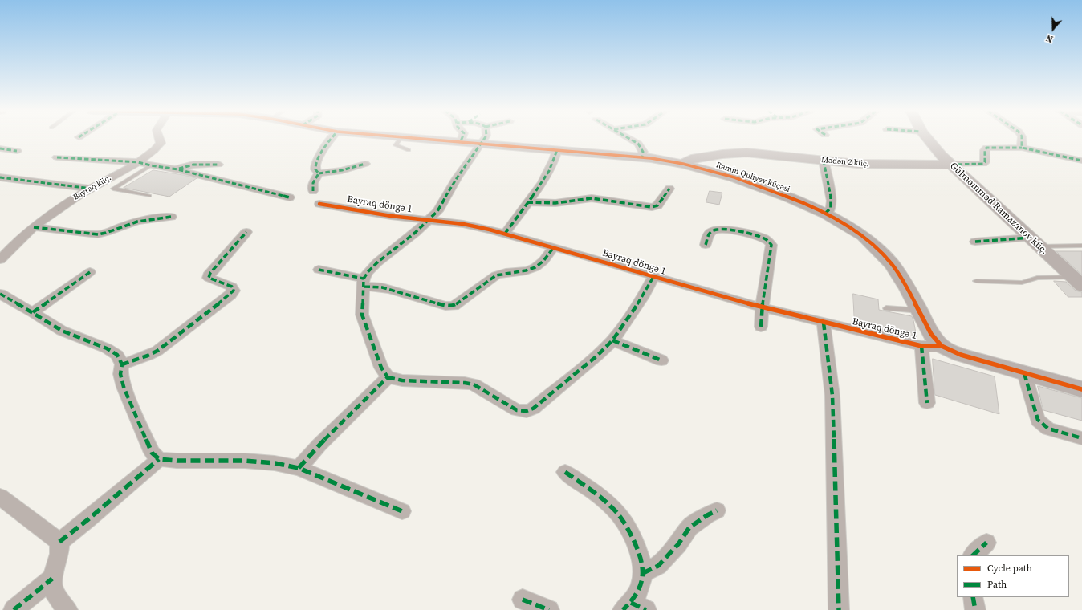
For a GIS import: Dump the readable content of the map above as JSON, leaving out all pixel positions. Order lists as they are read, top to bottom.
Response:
{
  "streets": {
    "street": [
      "Mədən 2 küç.",
      "Ramin Quliyev küçəsi",
      "Bayraq küç.",
      "Bayraq döngə 1",
      "Gülməmməd Ramazanov küç."
    ]
  },
  "crossings": [
    ["Mədən 2 küç.", "Ramin Quliyev küçəsi"],
    ["Mədən 2 küç.", "Gülməmməd Ramazanov küç."],
    ["Ramin Quliyev küçəsi", "Bayraq döngə 1"]
  ],
  "legend": ["Cycle path", "Path"],
  "north": "bottom"
}
